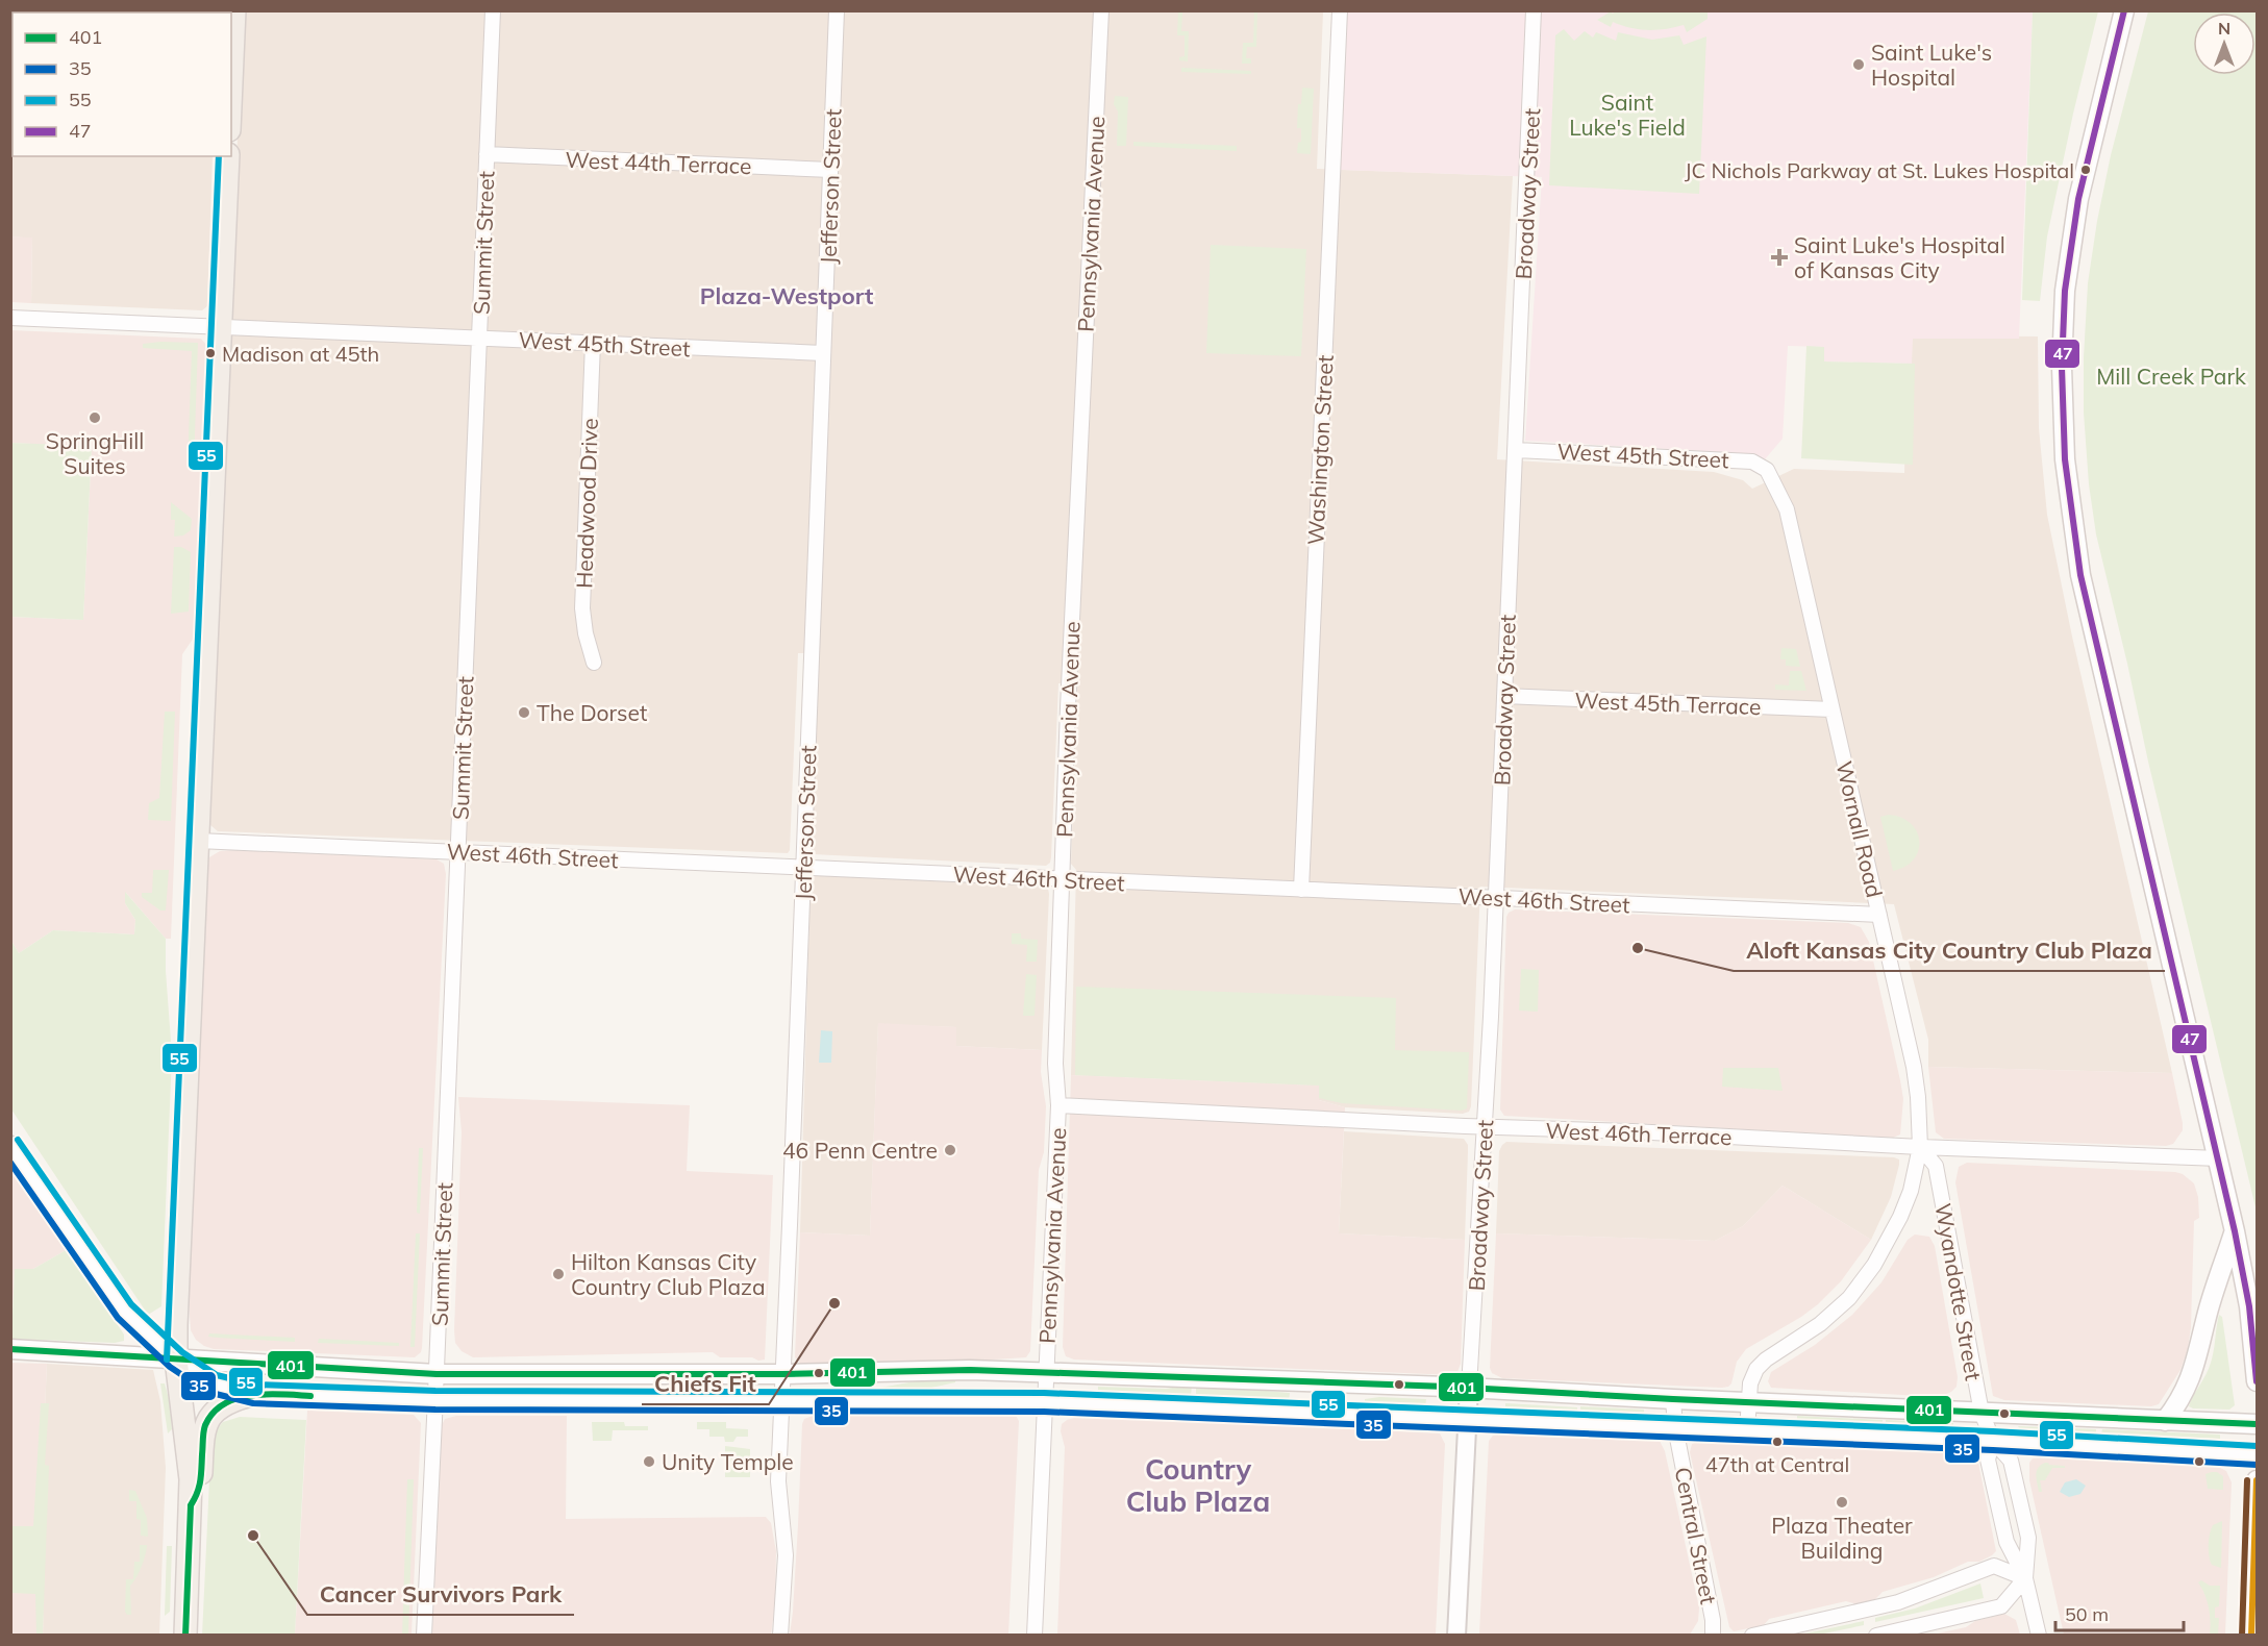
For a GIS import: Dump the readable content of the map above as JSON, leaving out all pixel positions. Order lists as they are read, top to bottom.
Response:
{
  "streets": {
    "street": [
      "West 44th Terrace",
      "Jefferson Street",
      "Broadway Street",
      "Pennsylvania Avenue",
      "Summit Street",
      "West 45th Street",
      "Washington Street",
      "Headwood Drive",
      "West 45th Terrace",
      "Wornall Road",
      "West 46th Street",
      "West 46th Terrace",
      "Wyandotte Street",
      "Central Street"
    ]
  },
  "crossings": [
    ["West 44th Terrace", "Jefferson Street"],
    ["West 44th Terrace", "Summit Street"],
    ["Jefferson Street", "West 45th Street"],
    ["Jefferson Street", "West 46th Street"],
    ["Broadway Street", "West 45th Street"],
    ["Broadway Street", "West 45th Terrace"],
    ["Broadway Street", "West 46th Street"],
    ["Broadway Street", "West 46th Terrace"],
    ["Pennsylvania Avenue", "West 46th Street"],
    ["Pennsylvania Avenue", "West 46th Terrace"],
    ["Summit Street", "West 45th Street"],
    ["Summit Street", "West 46th Street"],
    ["West 45th Street", "Headwood Drive"],
    ["West 45th Street", "Wornall Road"],
    ["Washington Street", "West 46th Street"],
    ["West 45th Terrace", "Wornall Road"],
    ["Wornall Road", "West 46th Street"],
    ["Wornall Road", "West 46th Terrace"],
    ["Wornall Road", "Wyandotte Street"],
    ["West 46th Terrace", "Wyandotte Street"]
  ],
  "districts": ["Plaza-Westport", "Country Club Plaza"],
  "parks": ["Saint Luke's Field", "Mill Creek Park"],
  "places": {
    "other": [
      "Saint Luke's Hospital",
      "JC Nichols Parkway at St. Lukes Hospital",
      "Madison at 45th",
      "SpringHill Suites",
      "The Dorset",
      "Aloft Kansas City Country Club Plaza",
      "46 Penn Centre",
      "Hilton Kansas City Country Club Plaza",
      "Chiefs Fit",
      "47th at Central",
      "Unity Temple",
      "Plaza Theater Building",
      "Cancer Survivors Park"
    ],
    "health": ["Saint Luke's Hospital of Kansas City"]
  },
  "lines": [
    "transit line 47",
    "transit line 55",
    "transit line 35",
    "transit line 401"
  ],
  "legend": [
    "401",
    "35",
    "55",
    "47"
  ],
  "scale_bar": "50 m",
  "north": "top"
}
